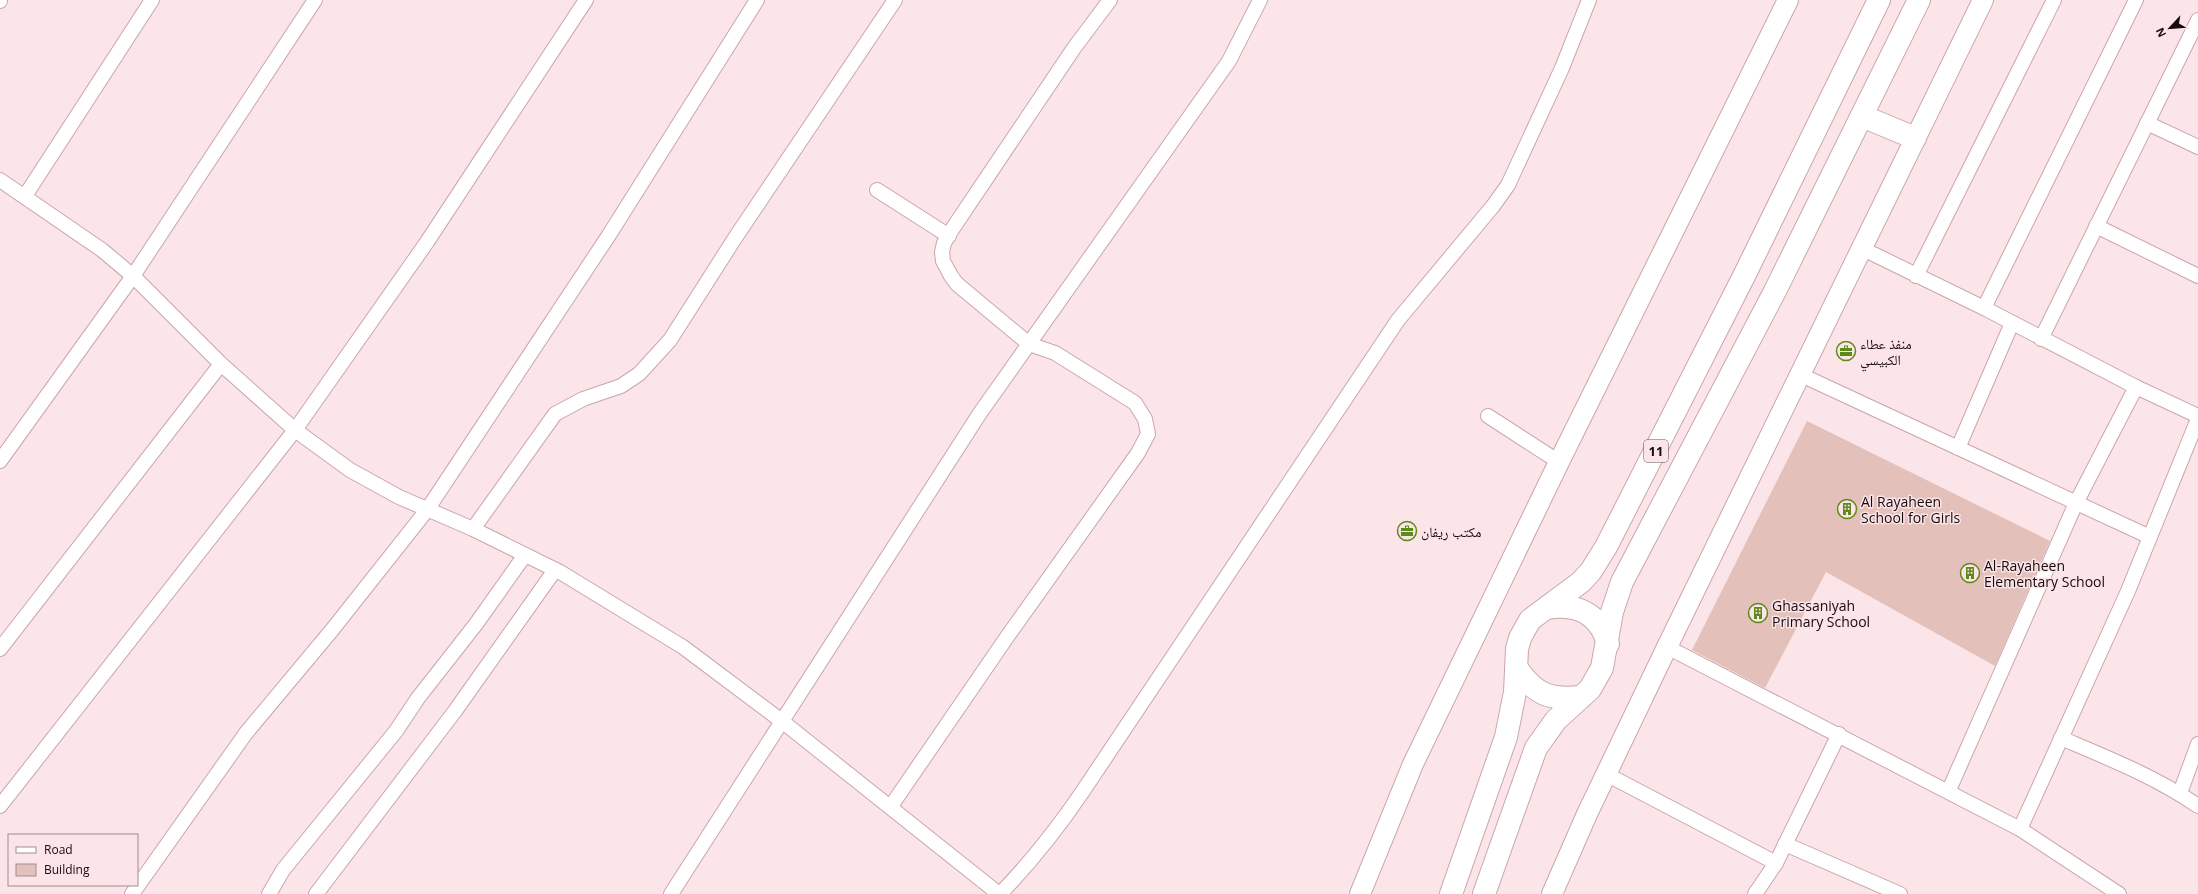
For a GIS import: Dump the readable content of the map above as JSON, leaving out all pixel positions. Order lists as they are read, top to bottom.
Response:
{
  "streets": {
    "highway": ["11"]
  },
  "places": {
    "office": ["منفذ عطاء الكبيسي", "مكتب ريفان"],
    "building": ["Al Rayaheen School for Girls", "Al-Rayaheen Elementary School", "Ghassaniyah Primary School"]
  },
  "legend": ["Road", "Building"],
  "north": "bottom left"
}
